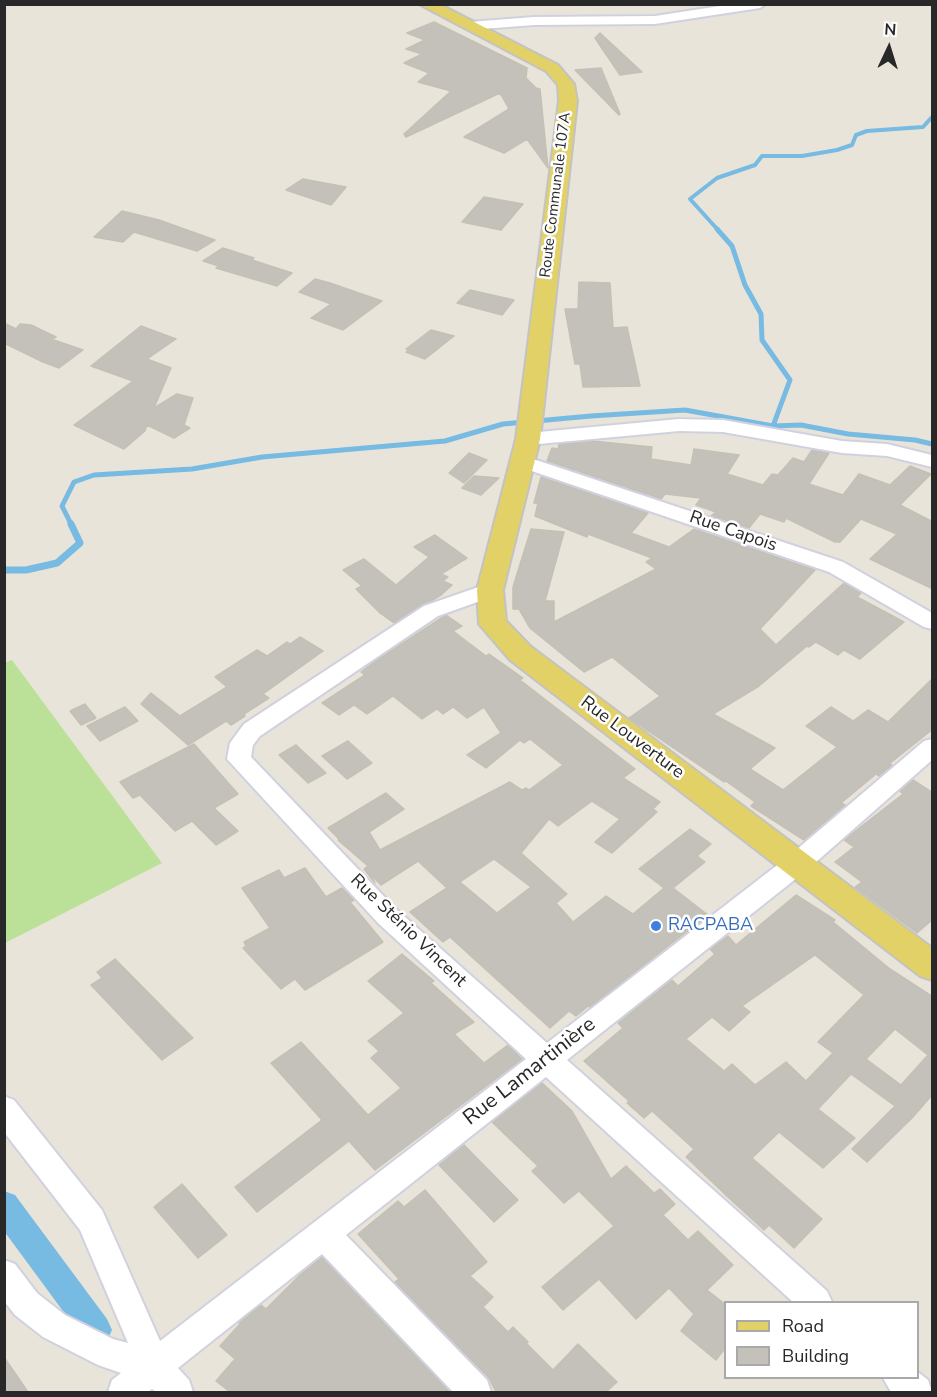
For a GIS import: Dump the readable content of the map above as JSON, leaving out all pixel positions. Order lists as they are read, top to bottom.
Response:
{
  "streets": {
    "main road": ["Route Communale 107A", "Rue Louverture"],
    "street": ["Rue Capois", "Rue Sténio Vincent", "Rue Lamartinière"]
  },
  "crossings": [
    ["Route Communale 107A", "Rue Capois"],
    ["Route Communale 107A", "Rue Louverture"],
    ["Rue Capois", "Rue Louverture"],
    ["Rue Louverture", "Rue Sténio Vincent"],
    ["Rue Louverture", "Rue Lamartinière"],
    ["Rue Sténio Vincent", "Rue Lamartinière"]
  ],
  "places": ["RACPABA"],
  "legend": ["Road", "Building"],
  "north": "top"
}
